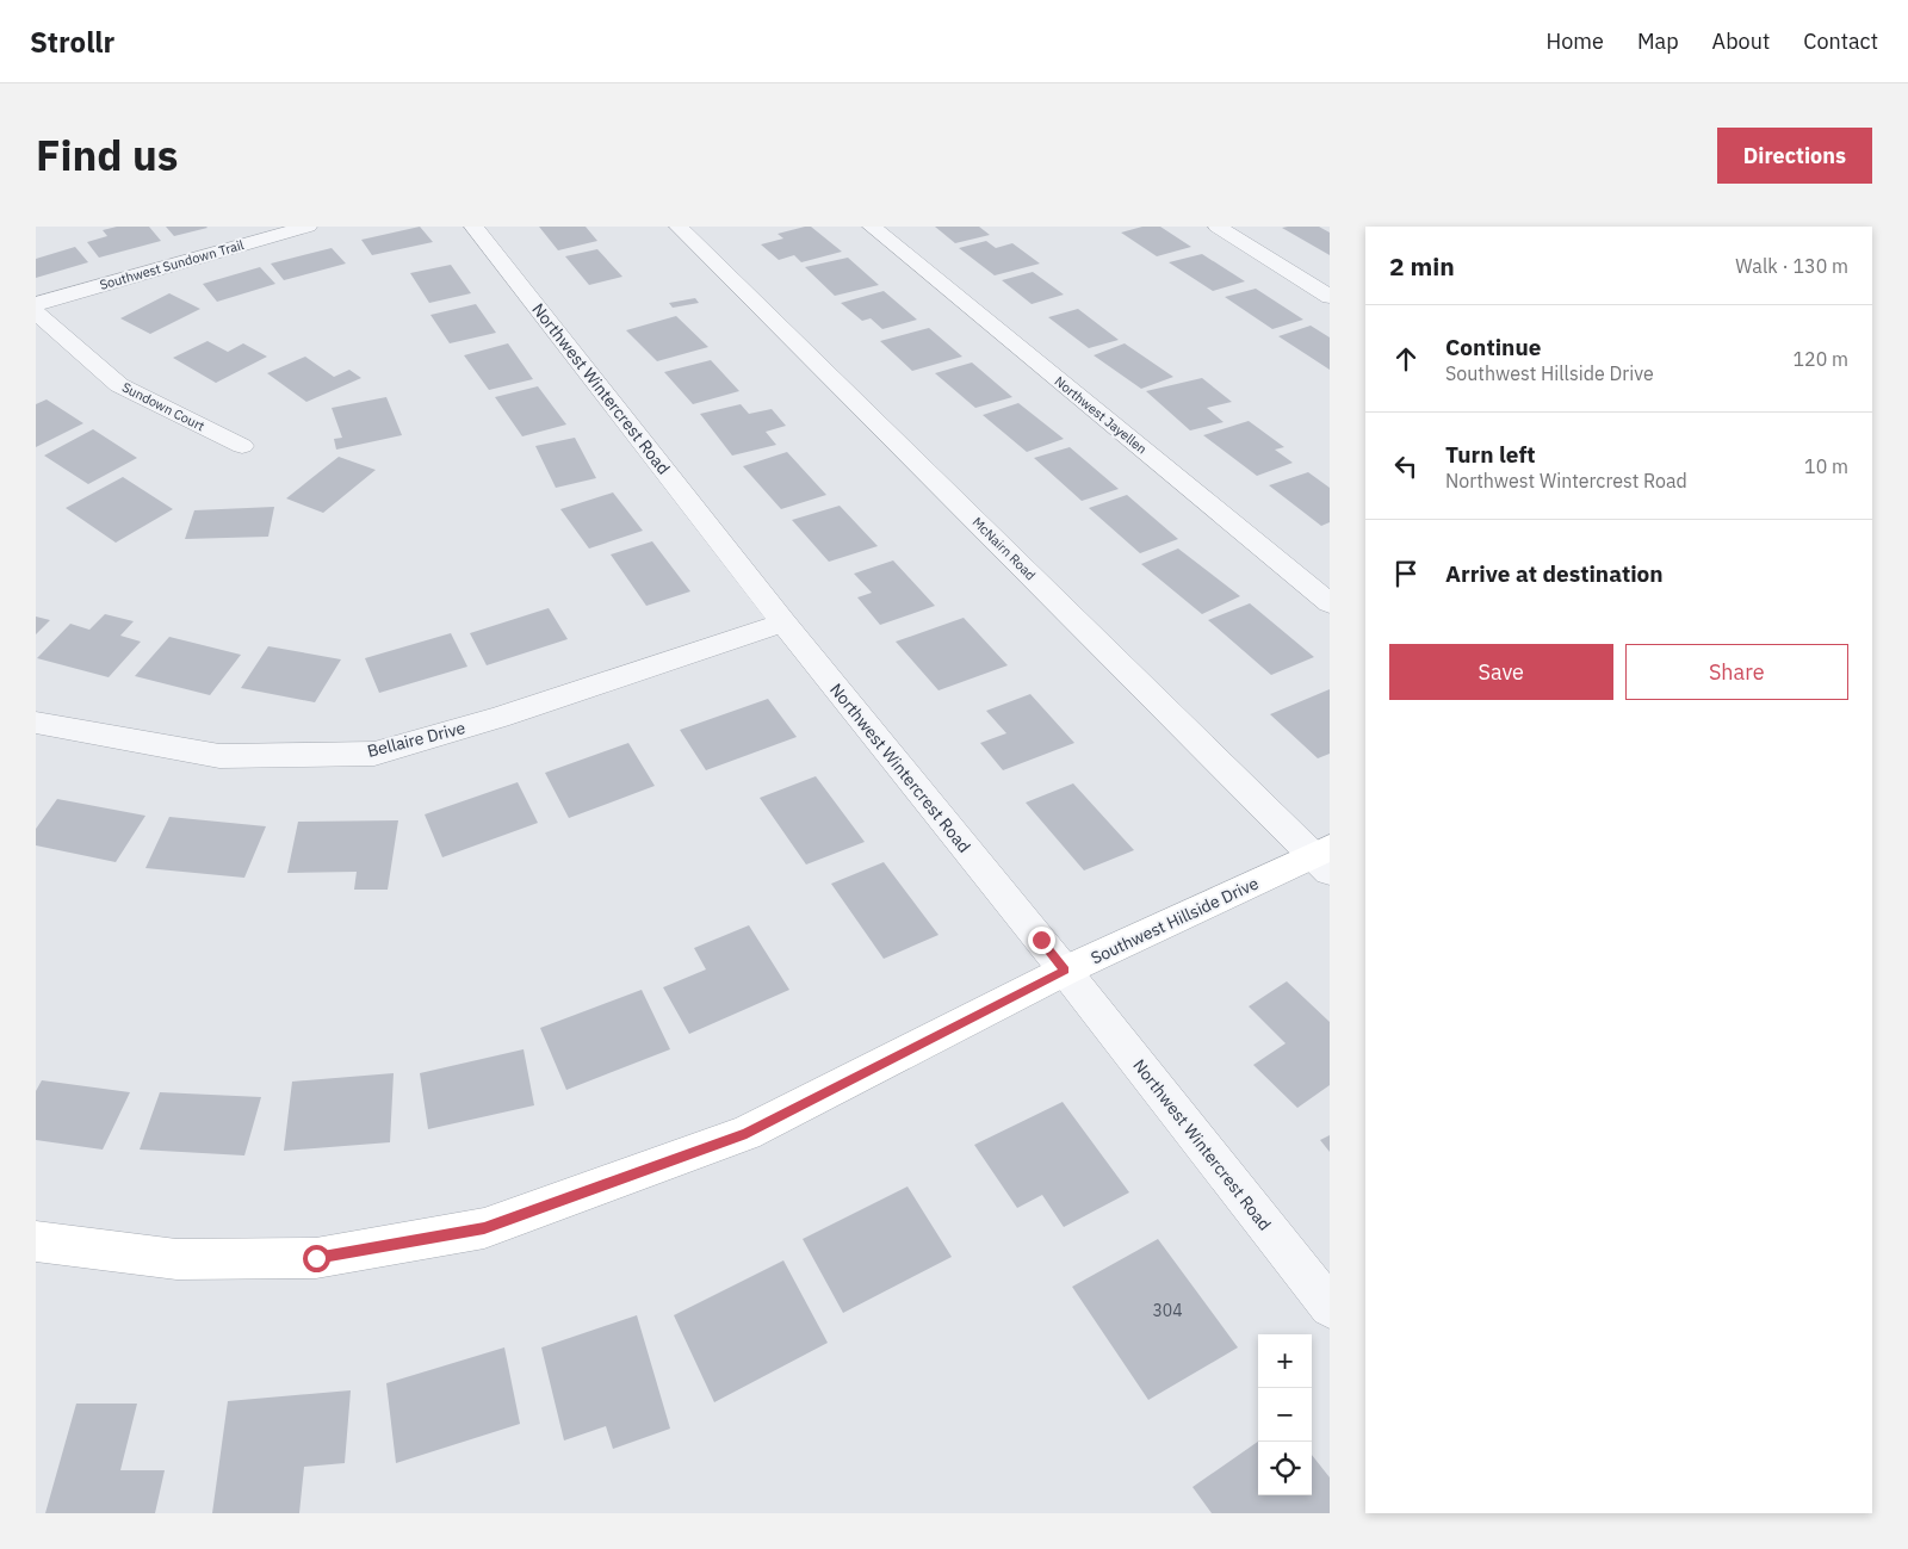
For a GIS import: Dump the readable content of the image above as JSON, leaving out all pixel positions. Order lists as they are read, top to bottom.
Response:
{
  "streets": {
    "street": [
      "Southwest Sundown Trail",
      "Northwest Wintercrest Road",
      "Sundown Court",
      "Northwest Jayellen",
      "McNairn Road",
      "Bellaire Drive",
      "Southwest Hillside Drive"
    ]
  },
  "crossings": [
    ["Northwest Wintercrest Road", "Bellaire Drive"],
    ["Northwest Wintercrest Road", "Southwest Hillside Drive"],
    ["McNairn Road", "Southwest Hillside Drive"]
  ],
  "house_numbers": ["304"],
  "page": {
    "header": "Strollr",
    "nav": [
      "Home",
      "Map",
      "About",
      "Contact"
    ],
    "title": "Find us",
    "buttons": [
      "Directions",
      ["Save", "Share"]
    ],
    "heading": ["2 min", "Walk · 130 m"],
    "list": [
      ["Continue", "Southwest Hillside Drive", "120 m"],
      ["Turn left", "Northwest Wintercrest Road", "10 m"],
      "Arrive at destination"
    ],
    "map_buttons": ["+", "−"]
  }
}
